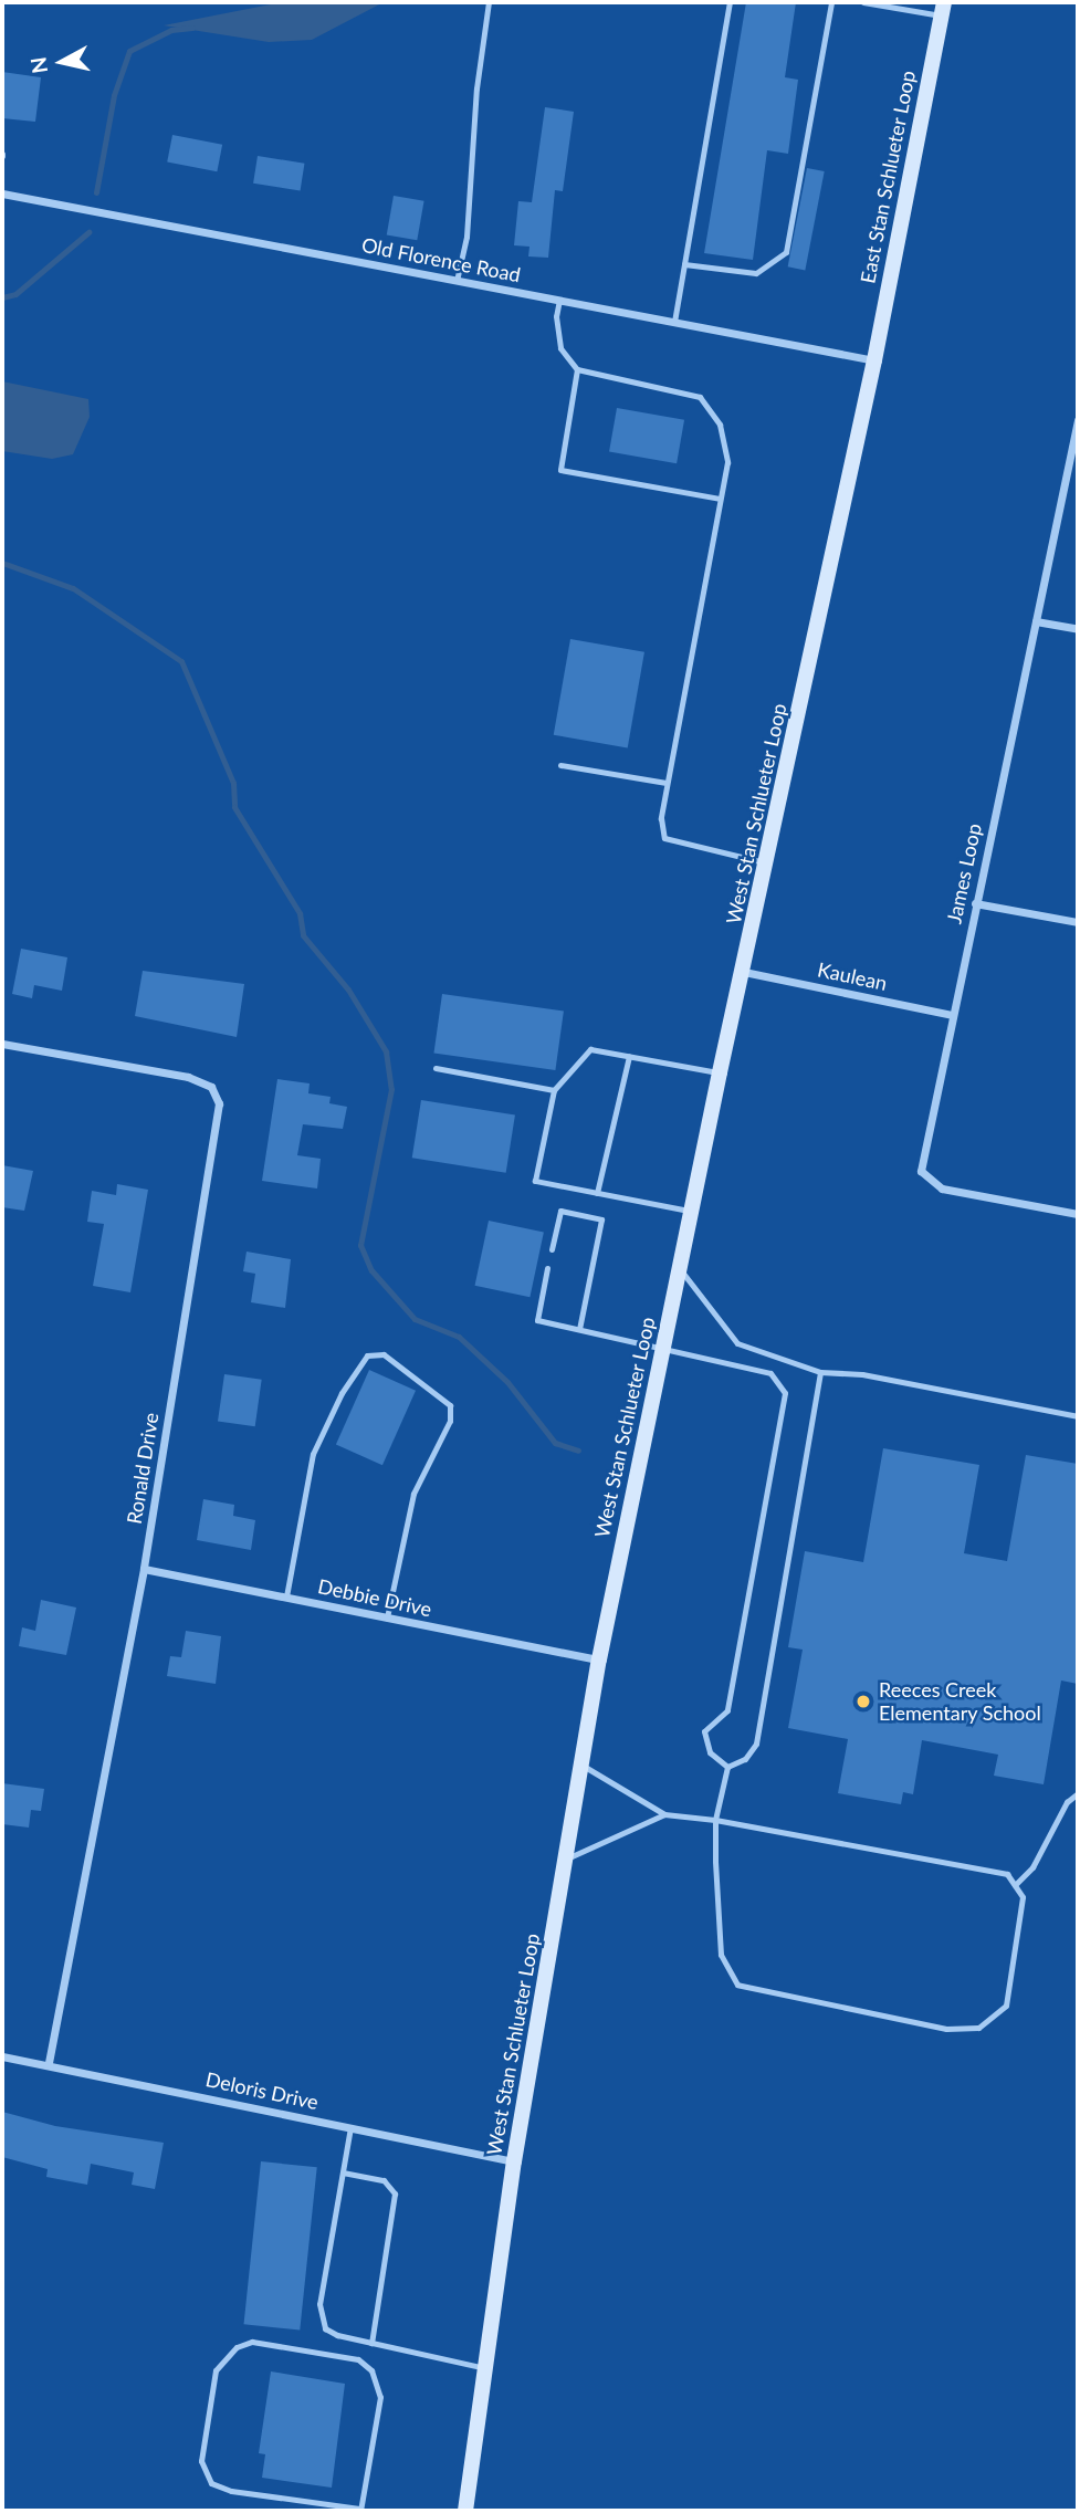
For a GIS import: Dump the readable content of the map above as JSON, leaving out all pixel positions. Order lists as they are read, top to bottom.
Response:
{
  "streets": {
    "main road": ["East Stan Schlueter Loop", "West Stan Schlueter Loop"],
    "street": [
      "Old Florence Road",
      "James Loop",
      "Kaulean",
      "Ronald Drive",
      "Debbie Drive",
      "Deloris Drive"
    ]
  },
  "crossings": [
    ["East Stan Schlueter Loop", "Old Florence Road"],
    ["East Stan Schlueter Loop", "West Stan Schlueter Loop"],
    ["Old Florence Road", "West Stan Schlueter Loop"],
    ["West Stan Schlueter Loop", "Kaulean"],
    ["West Stan Schlueter Loop", "Debbie Drive"],
    ["West Stan Schlueter Loop", "Deloris Drive"],
    ["James Loop", "Kaulean"],
    ["Ronald Drive", "Debbie Drive"],
    ["Ronald Drive", "Deloris Drive"]
  ],
  "places": ["Reeces Creek Elementary School"],
  "north": "left"
}
